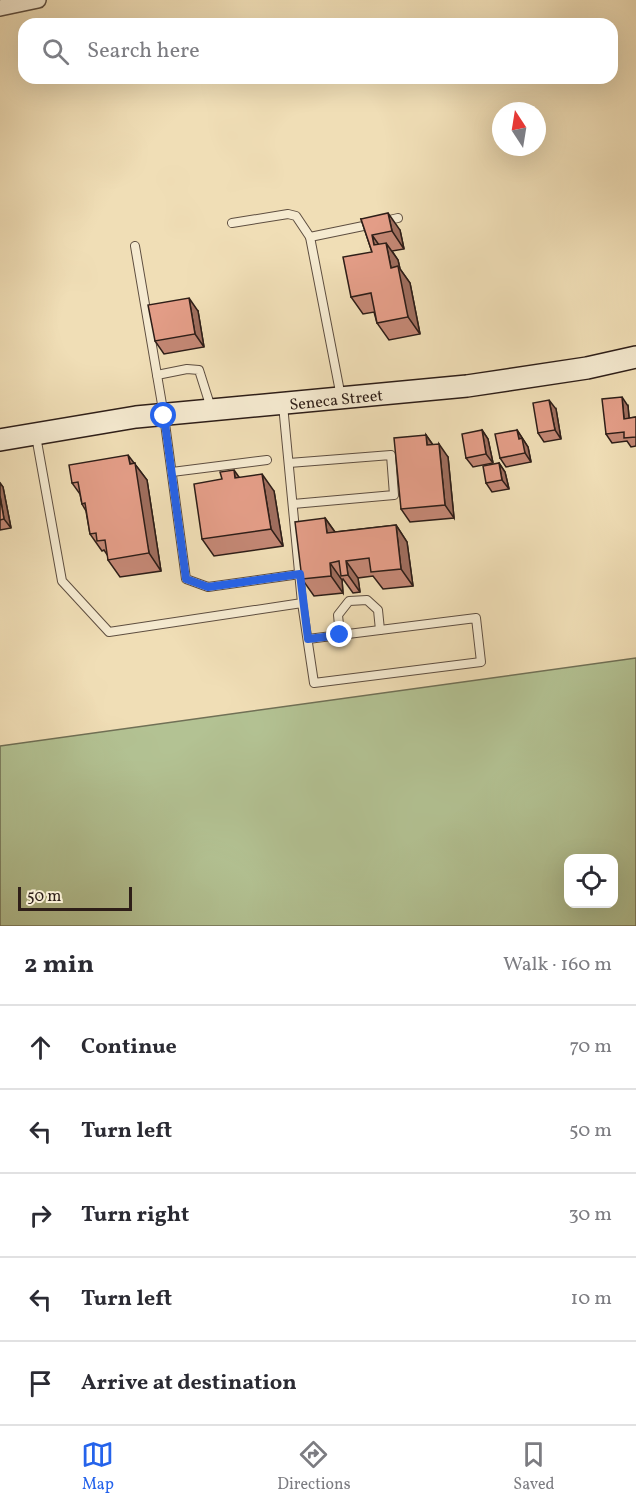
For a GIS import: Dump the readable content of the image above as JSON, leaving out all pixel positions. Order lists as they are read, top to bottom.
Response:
{
  "streets": {
    "street": ["Seneca Street"]
  },
  "scale_bar": "50 m",
  "north": "top",
  "page": {
    "search": "Search here",
    "scale": "50 m",
    "heading": ["2 min", "Walk · 160 m"],
    "list": [
      ["Continue", "70 m"],
      ["Turn left", "50 m"],
      ["Turn right", "30 m"],
      ["Turn left", "10 m"],
      "Arrive at destination"
    ],
    "nav": ["Map", "Directions", "Saved"]
  }
}
